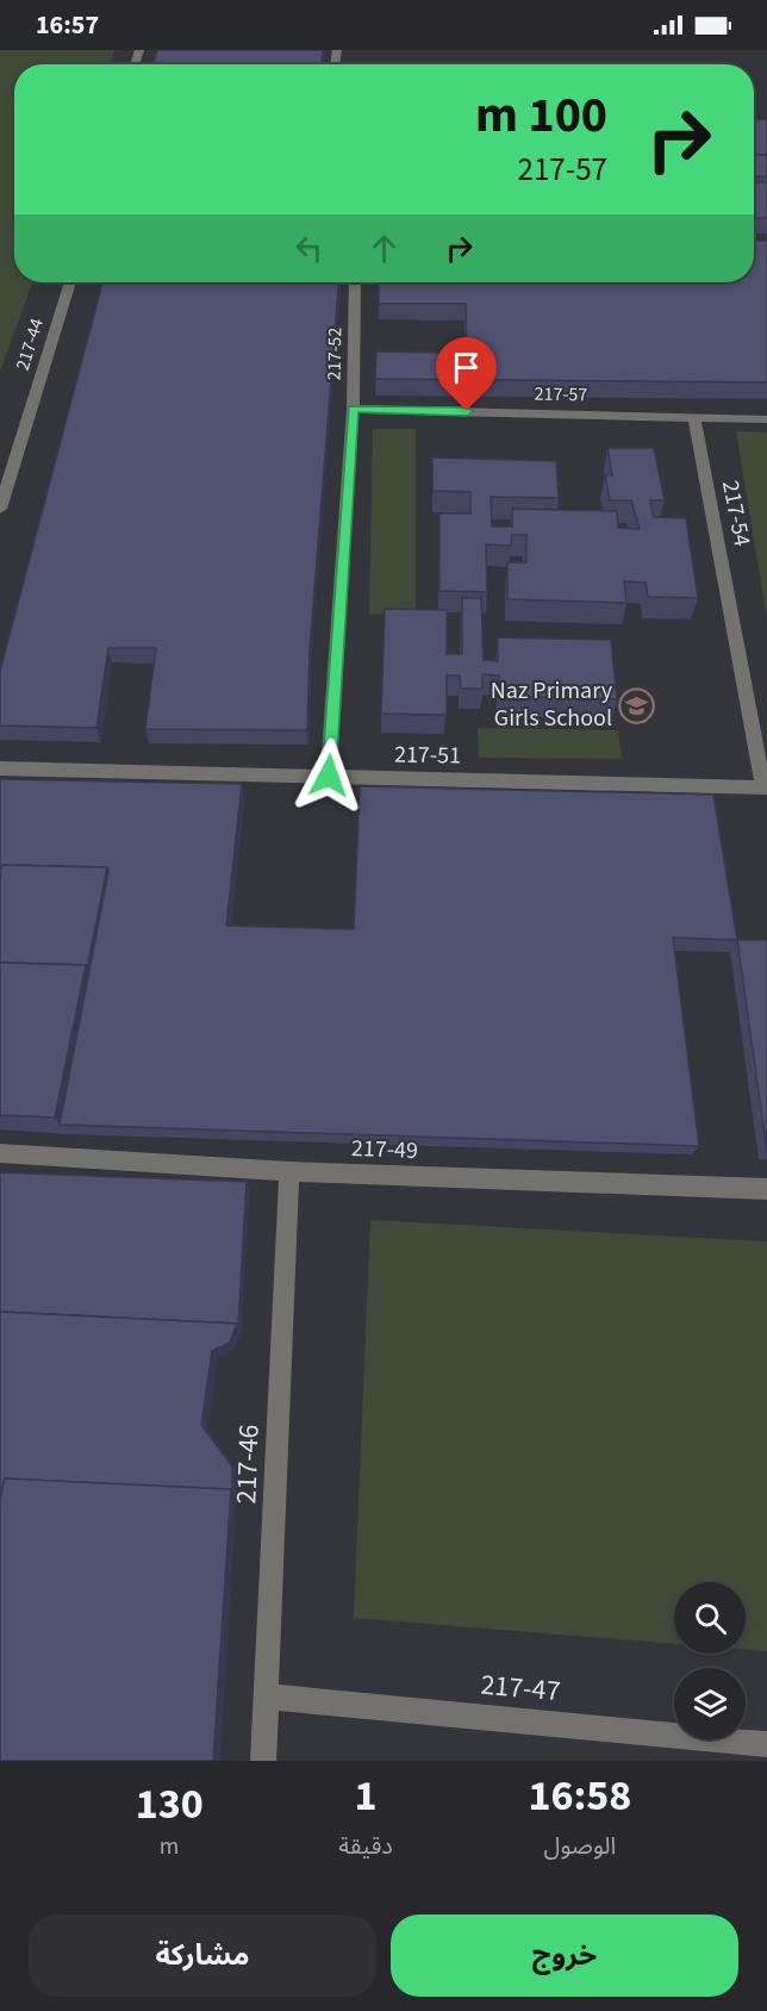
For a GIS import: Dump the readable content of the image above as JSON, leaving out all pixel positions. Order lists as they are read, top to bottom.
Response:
{
  "streets": {
    "street": [
      "217-44",
      "217-52",
      "217-57",
      "217-54",
      "217-51",
      "217-49",
      "217-46",
      "217-47"
    ]
  },
  "crossings": [
    ["217-52", "217-57"],
    ["217-52", "217-51"],
    ["217-57", "217-54"],
    ["217-54", "217-51"],
    ["217-49", "217-46"],
    ["217-46", "217-47"]
  ],
  "places": {
    "school or university": ["Naz Primary Girls School"]
  },
  "page": {
    "status": "16:57",
    "turn": ["100 m", "217-57"],
    "eta": [
      "16:58",
      "الوصول",
      "1",
      "دقيقة",
      "130",
      "m"
    ],
    "buttons": ["خروج", "مشاركة"]
  }
}
